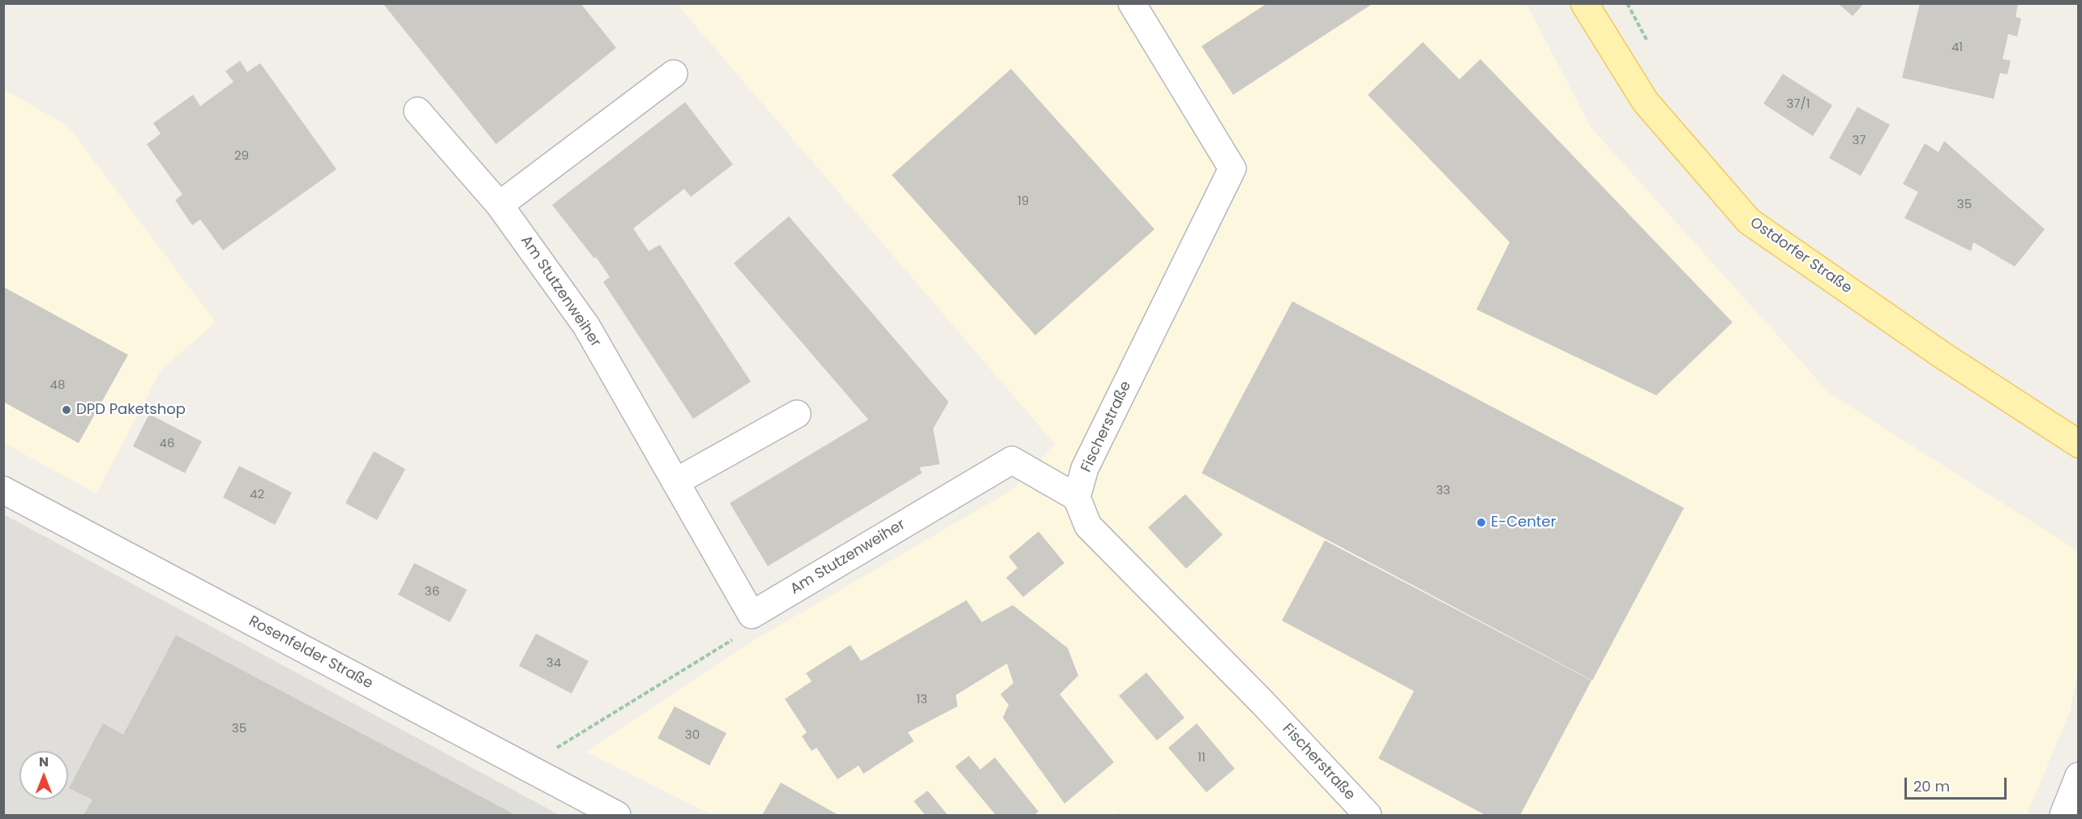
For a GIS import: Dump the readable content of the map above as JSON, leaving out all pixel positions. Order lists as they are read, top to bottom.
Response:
{
  "streets": {
    "main road": ["Ostdorfer Straße"],
    "street": ["Am Stutzenweiher", "Fischerstraße", "Rosenfelder Straße"]
  },
  "crossings": [
    ["Am Stutzenweiher", "Fischerstraße"]
  ],
  "places": ["DPD Paketshop", "E-Center"],
  "house_numbers": [
    "41",
    "37/1",
    "37",
    "29",
    "19",
    "35",
    "48",
    "46",
    "33",
    "42",
    "36",
    "34",
    "13",
    "35",
    "30",
    "11"
  ],
  "scale_bar": "20 m",
  "north": "top"
}
